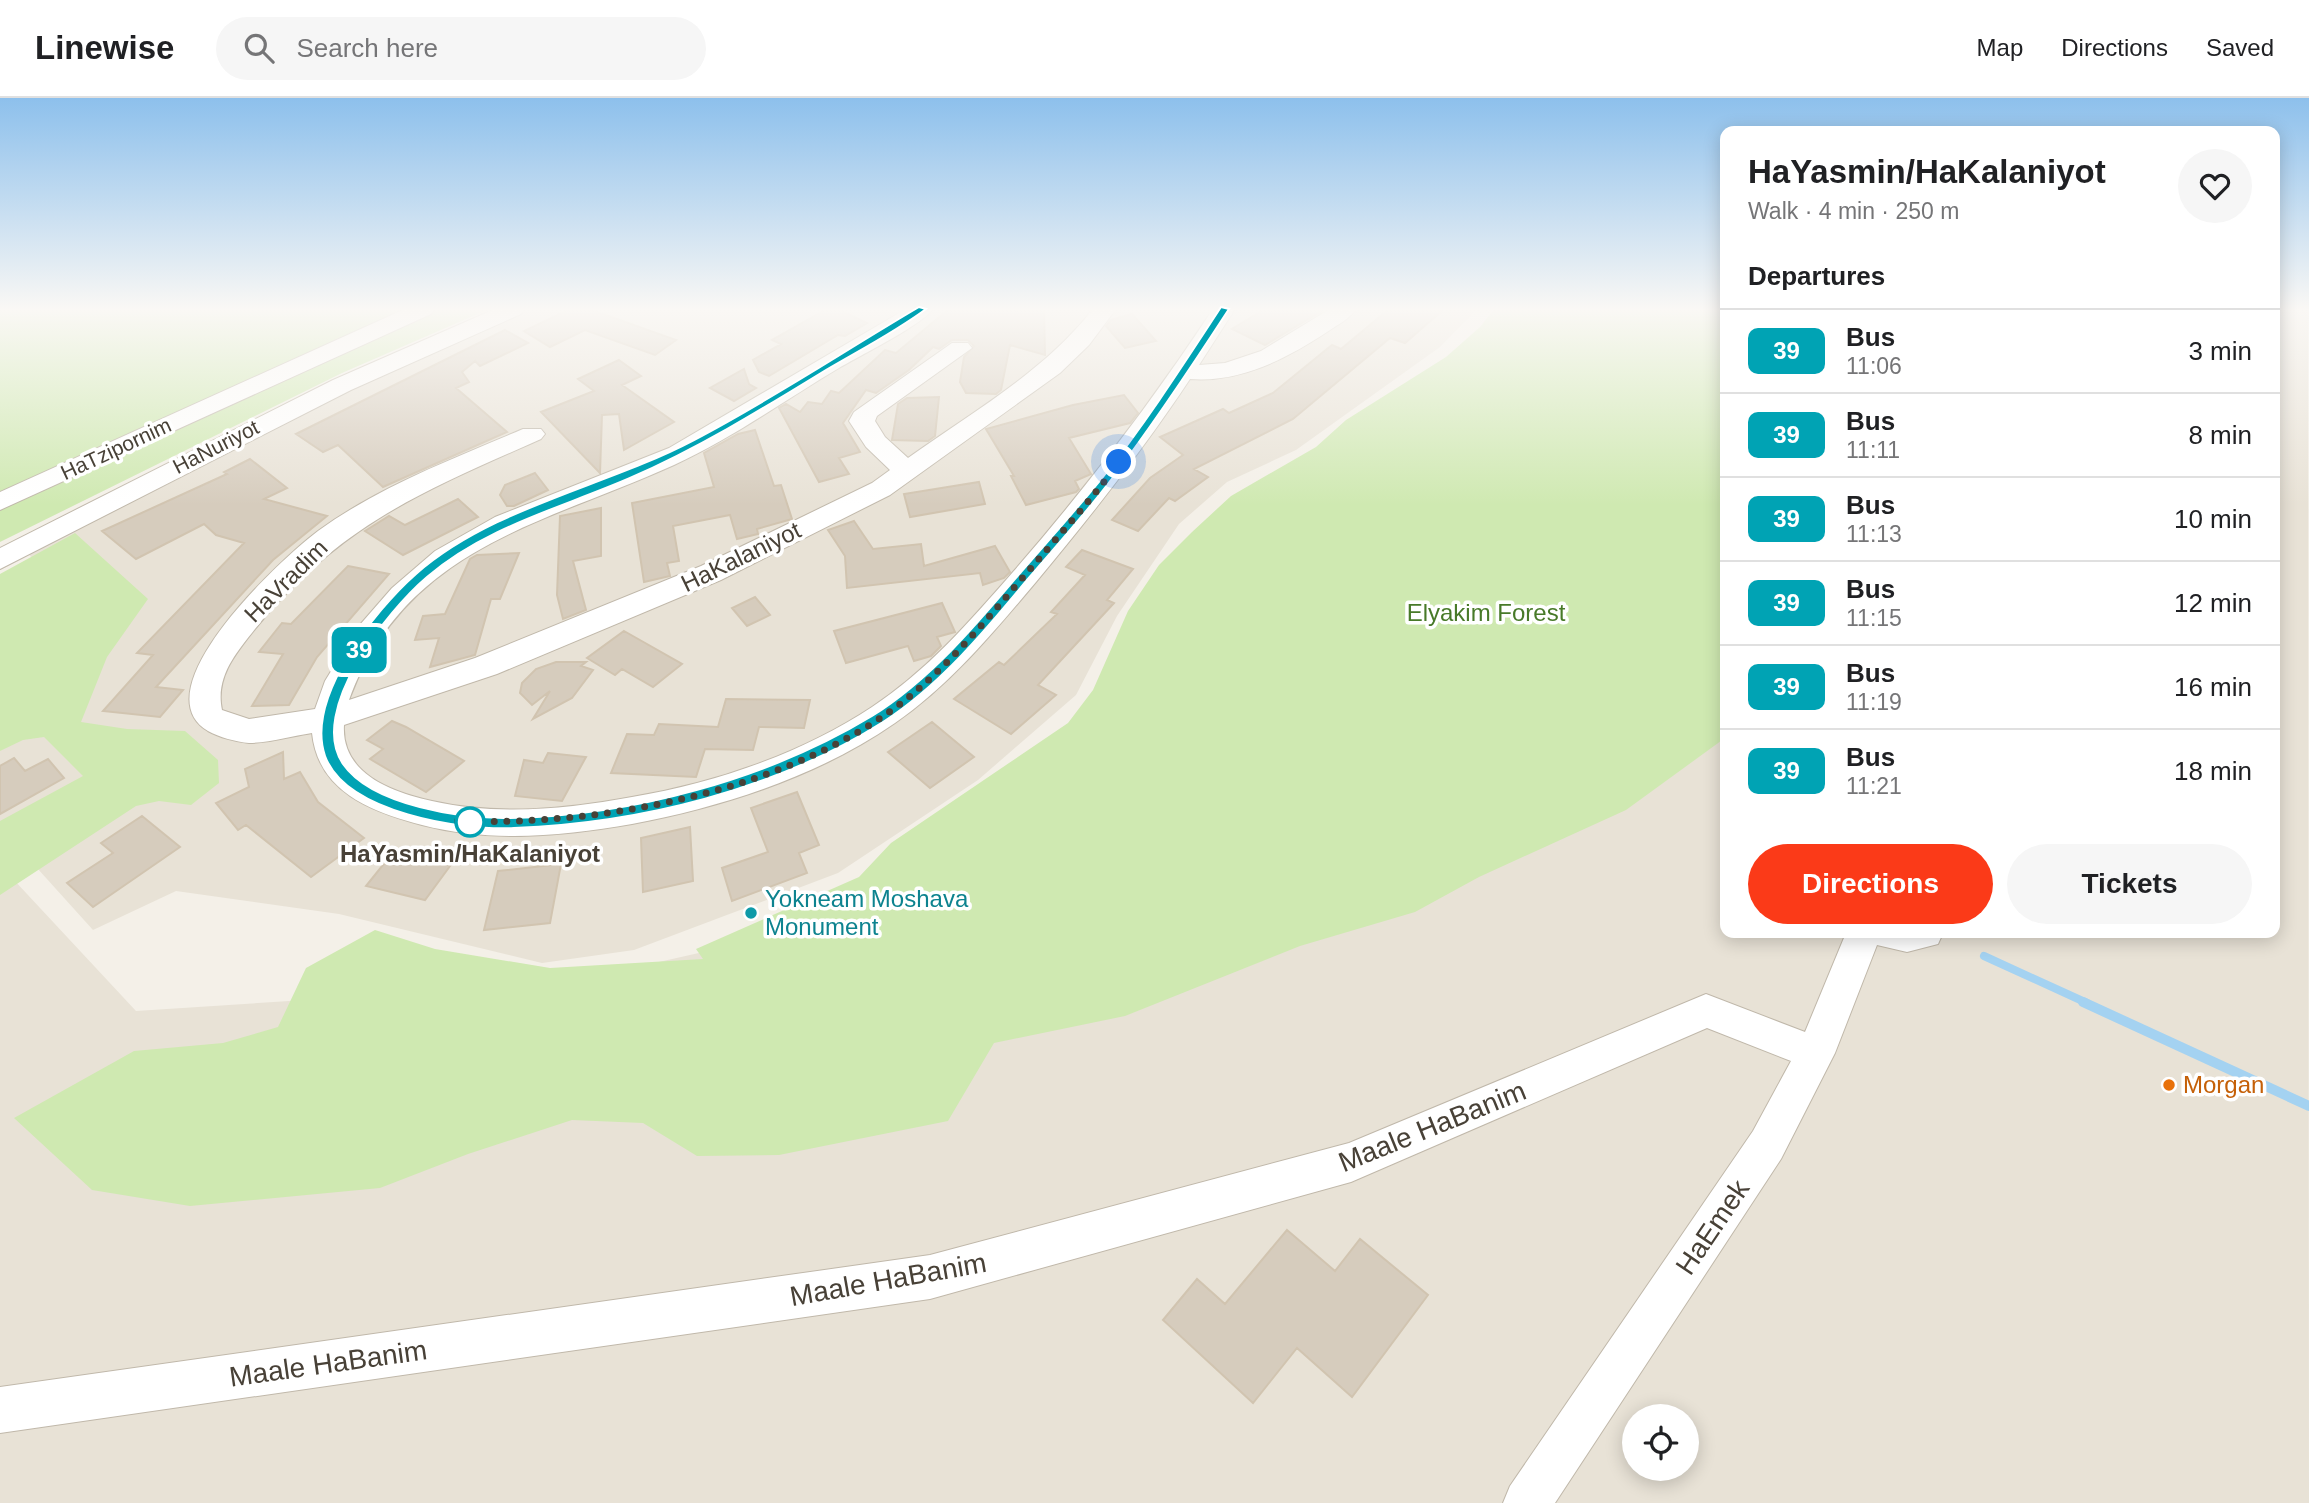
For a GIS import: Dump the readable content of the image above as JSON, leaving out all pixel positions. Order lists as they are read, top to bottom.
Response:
{
  "streets": {
    "street": [
      "HaNuriyot",
      "HaTzipornim",
      "HaKalaniyot",
      "HaVradim",
      "Maale HaBanim",
      "HaEmek"
    ]
  },
  "crossings": [
    ["HaKalaniyot", "HaVradim"],
    ["Maale HaBanim", "HaEmek"]
  ],
  "parks": ["Elyakim Forest"],
  "places": ["HaYasmin/HaKalaniyot", "Yokneam Moshava Monument", "Morgan"],
  "lines": ["bus line 39"],
  "page": {
    "header": "Linewise",
    "search": "Search here",
    "nav": ["Map", "Directions", "Saved"],
    "on_map": "39",
    "heading": [
      ["HaYasmin/HaKalaniyot", "Walk · 4 min · 250 m"],
      "Departures"
    ],
    "list": [
      {
        "mark": "39",
        "name": "Bus",
        "note": "11:06",
        "value": "3 min"
      },
      {
        "mark": "39",
        "name": "Bus",
        "note": "11:11",
        "value": "8 min"
      },
      {
        "mark": "39",
        "name": "Bus",
        "note": "11:13",
        "value": "10 min"
      },
      {
        "mark": "39",
        "name": "Bus",
        "note": "11:15",
        "value": "12 min"
      },
      {
        "mark": "39",
        "name": "Bus",
        "note": "11:19",
        "value": "16 min"
      },
      {
        "mark": "39",
        "name": "Bus",
        "note": "11:21",
        "value": "18 min"
      }
    ],
    "buttons": ["Directions", "Tickets"]
  }
}
